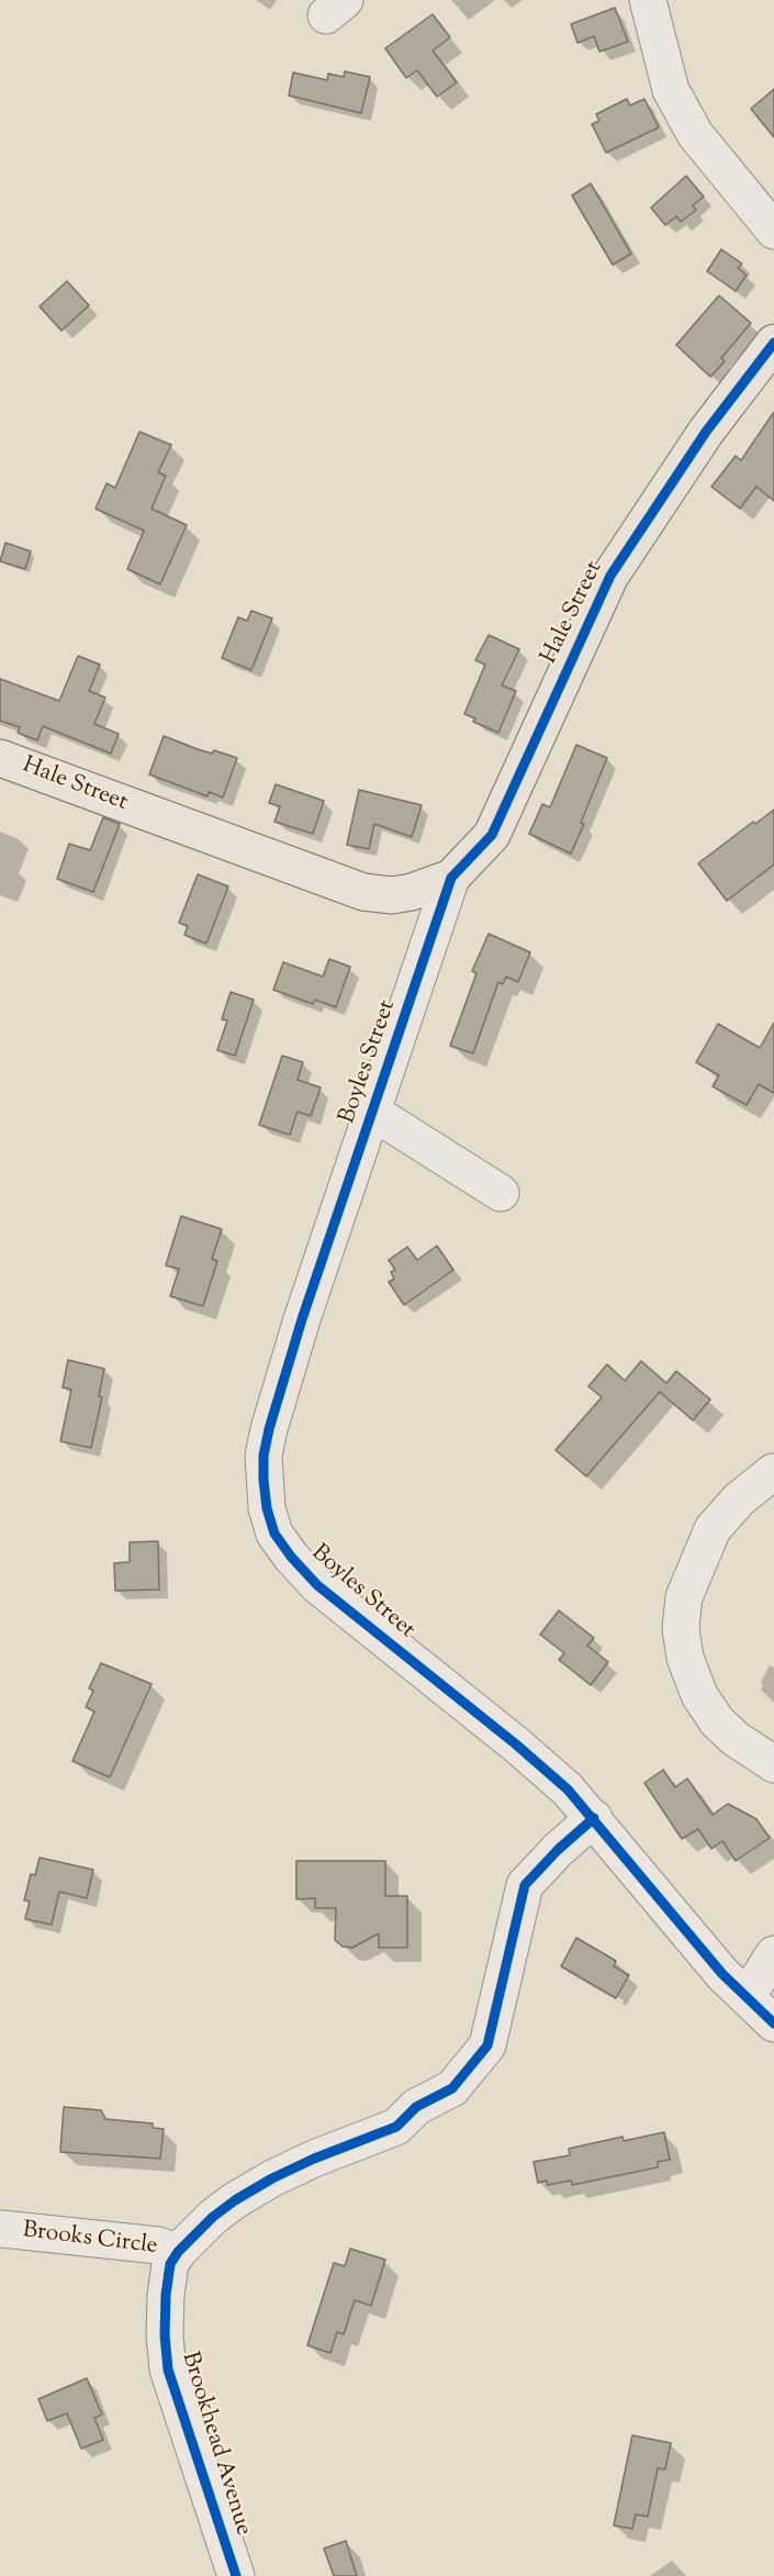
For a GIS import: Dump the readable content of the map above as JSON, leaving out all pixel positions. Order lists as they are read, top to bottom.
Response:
{
  "streets": {
    "main road": ["Hale Street"],
    "street": ["Boyles Street", "Brooks Circle", "Brookhead Avenue"]
  },
  "crossings": [
    ["Hale Street", "Boyles Street"],
    ["Boyles Street", "Brookhead Avenue"],
    ["Brooks Circle", "Brookhead Avenue"]
  ]
}
